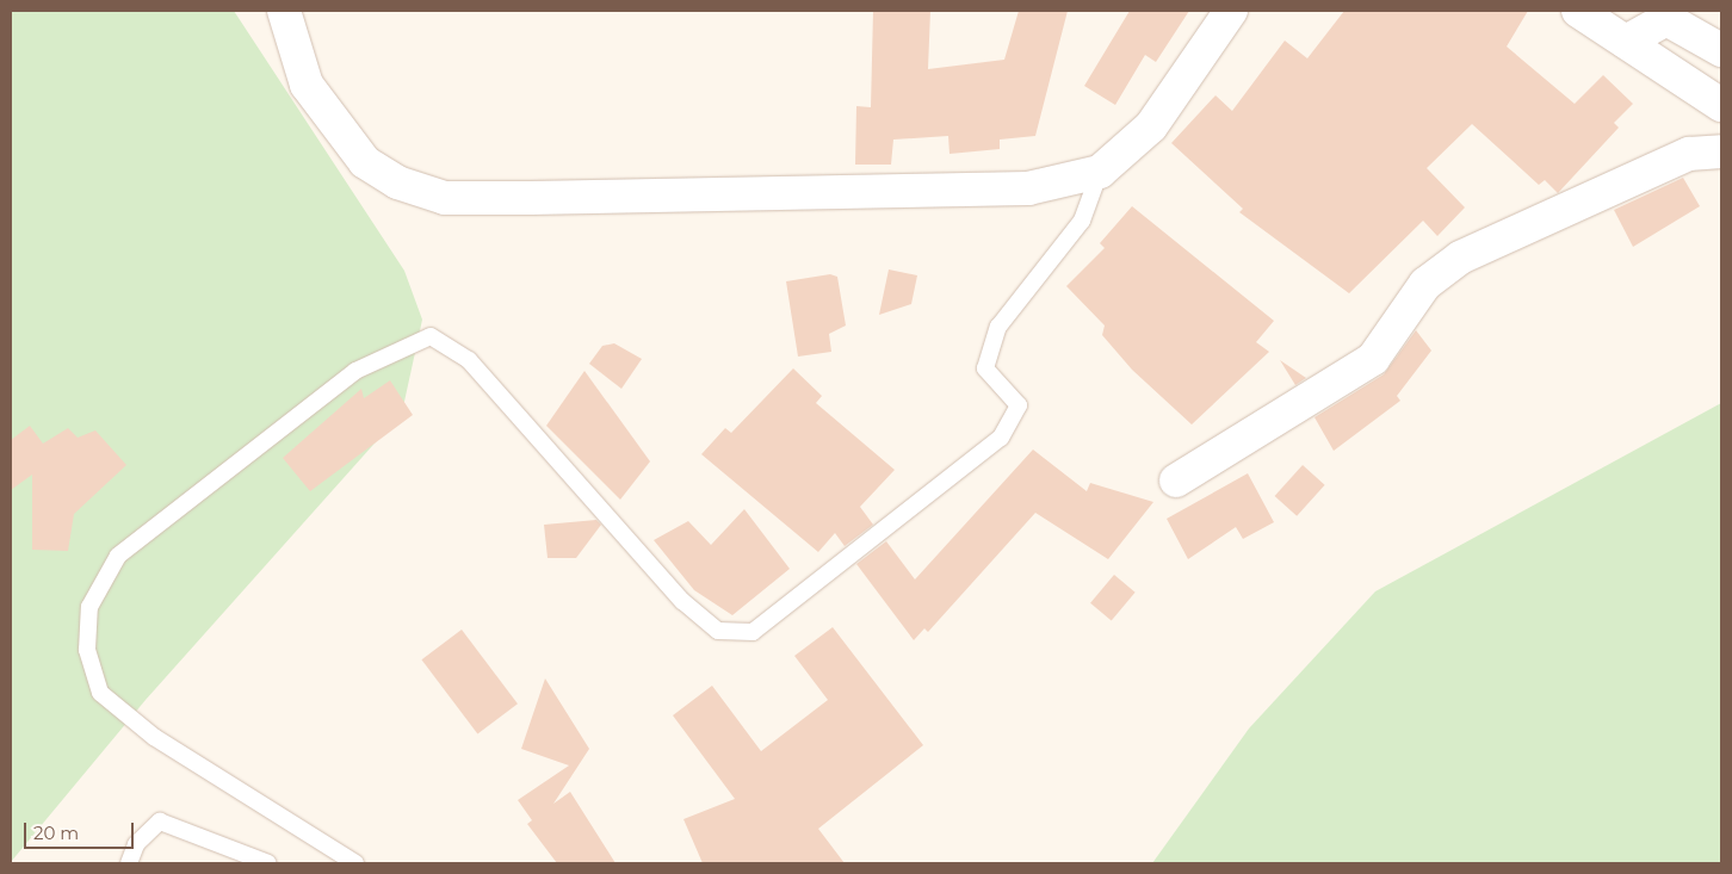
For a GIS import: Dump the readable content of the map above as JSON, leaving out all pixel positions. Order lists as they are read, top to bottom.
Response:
{
  "scale_bar": "20 m"
}
